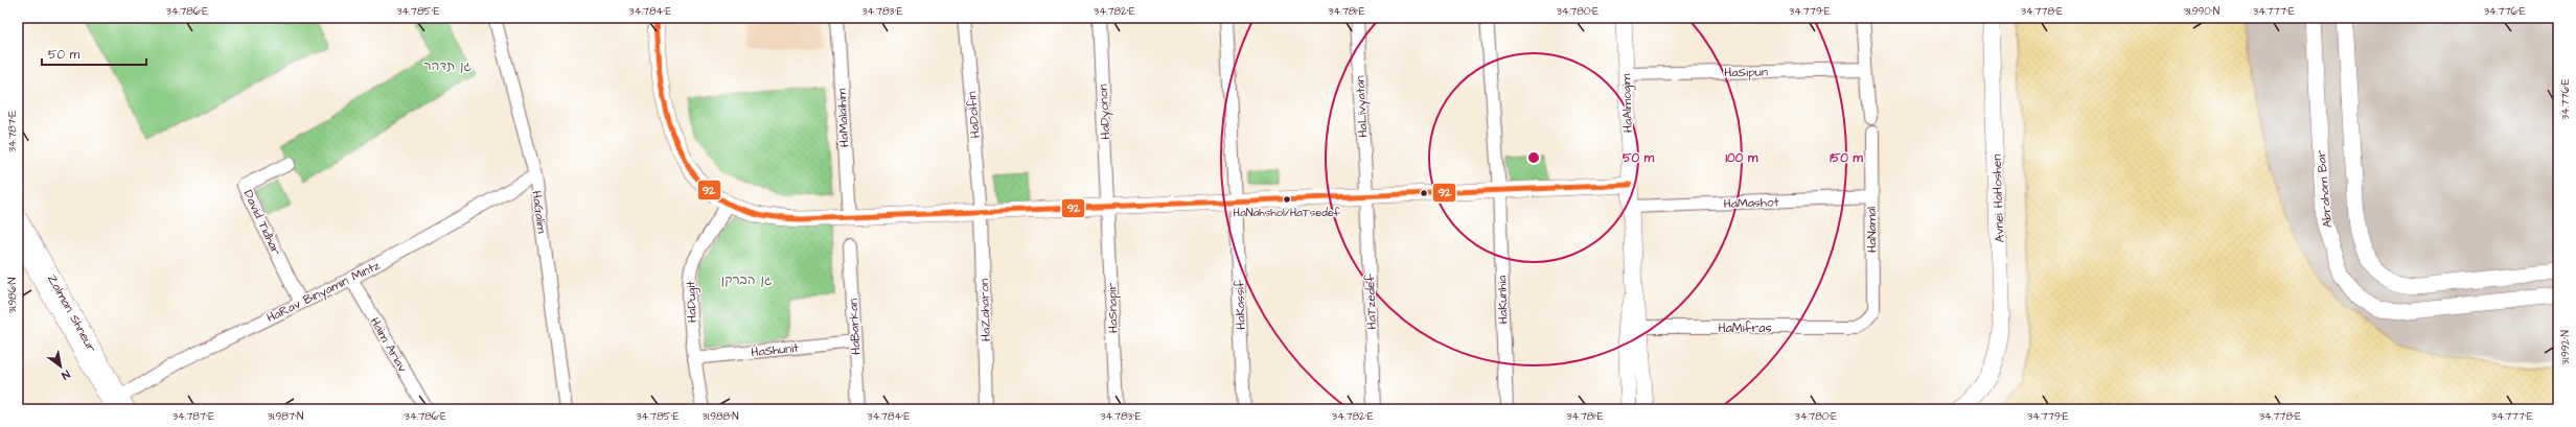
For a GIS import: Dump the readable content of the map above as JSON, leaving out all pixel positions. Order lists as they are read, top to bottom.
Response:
{
  "streets": {
    "street": [
      "HaSipun",
      "HaAlmogim",
      "HaLivyatan",
      "HaDyonon",
      "HaDolfin",
      "HaMalaihim",
      "Abraham Bar",
      "Avnei HaHoshen",
      "HaMashot",
      "HaGalim",
      "David Tidhar",
      "HaNamal",
      "HaRav Binyamin Mintz",
      "HaKunhia",
      "HaDugit",
      "HaTzedef",
      "HaKassif",
      "HaSnapir",
      "HaZaharon",
      "Zalman Shneur",
      "HaBarkan",
      "HaMifras",
      "Haim Ariav",
      "HaShunit"
    ]
  },
  "crossings": [
    ["HaSipun", "HaAlmogim"],
    ["HaAlmogim", "HaMashot"],
    ["HaAlmogim", "HaMifras"],
    ["HaLivyatan", "HaTzedef"],
    ["HaDyonon", "HaSnapir"],
    ["HaDolfin", "HaZaharon"],
    ["HaMashot", "HaNamal"],
    ["HaGalim", "HaRav Binyamin Mintz"],
    ["David Tidhar", "HaRav Binyamin Mintz"],
    ["HaNamal", "HaMifras"],
    ["HaRav Binyamin Mintz", "Zalman Shneur"],
    ["HaRav Binyamin Mintz", "Haim Ariav"],
    ["HaDugit", "HaShunit"],
    ["HaBarkan", "HaShunit"]
  ],
  "parks": ["גן תדהר", "גן הברקן"],
  "places": ["HaNahshol/HaTsedef"],
  "lines": ["transit line 92"],
  "scale_bar": "50 m",
  "north": "bottom right",
  "coordinates": [
    "34.786°E",
    "34.785°E",
    "34.784°E",
    "34.783°E",
    "34.782°E",
    "34.781°E",
    "34.780°E",
    "34.779°E",
    "34.778°E",
    "31.990°N",
    "34.777°E",
    "34.776°E",
    "34.787°E",
    "31.986°N",
    "31.992°N",
    "31.987°N",
    "31.988°N"
  ],
  "rings": ["50 m", "100 m", "150 m"]
}
